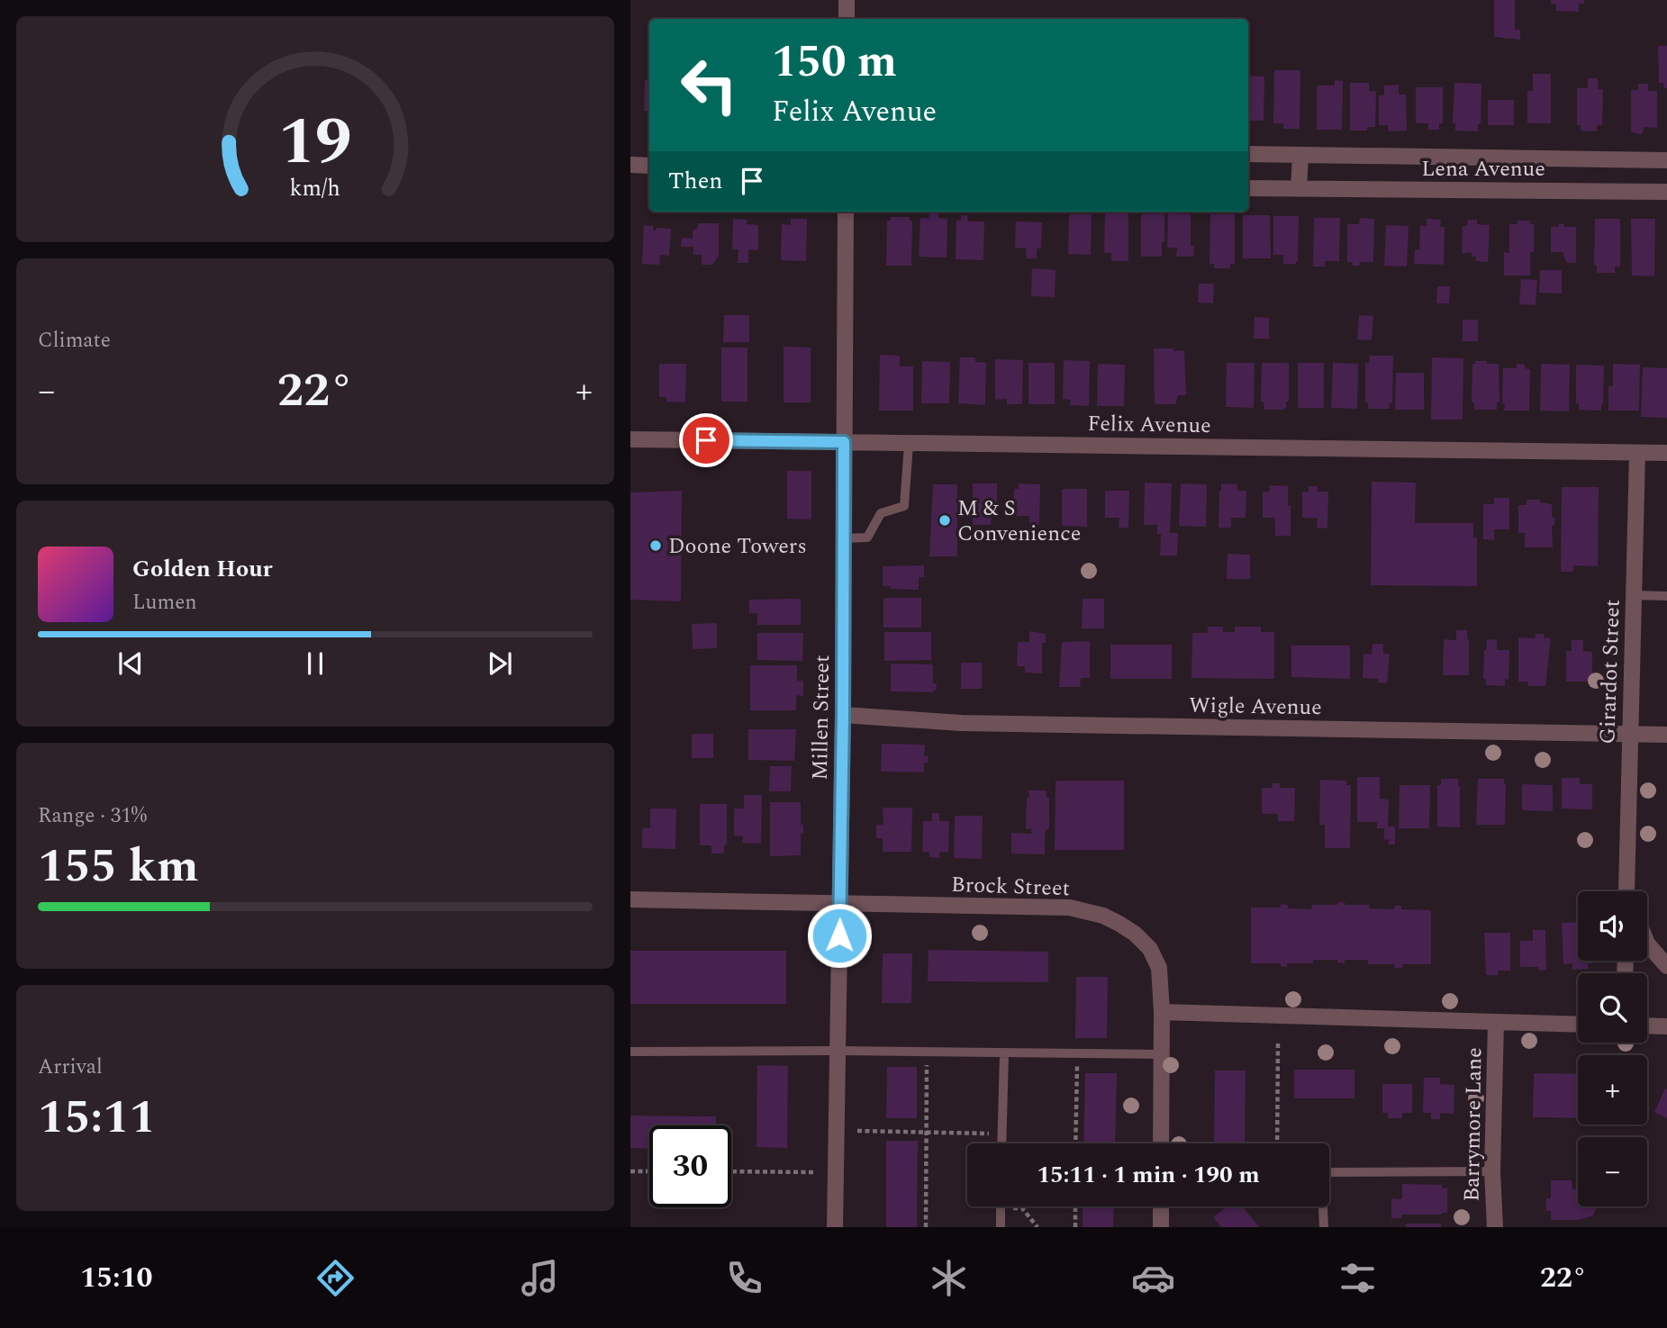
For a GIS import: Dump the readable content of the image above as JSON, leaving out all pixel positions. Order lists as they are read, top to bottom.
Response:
{
  "streets": {
    "street": [
      "Lena Avenue",
      "Felix Avenue",
      "Girardot Street",
      "Wigle Avenue",
      "Millen Street",
      "Brock Street",
      "Barrymore Lane"
    ]
  },
  "crossings": [
    ["Felix Avenue", "Girardot Street"],
    ["Felix Avenue", "Millen Street"],
    ["Girardot Street", "Wigle Avenue"],
    ["Wigle Avenue", "Millen Street"],
    ["Millen Street", "Brock Street"]
  ],
  "places": ["M & S Convenience", "Doone Towers"],
  "page": {
    "turn": ["150 m", "Felix Avenue"],
    "then": "Then",
    "tile": [
      "Climate",
      ["Range · 31%", "155 km"],
      ["Arrival", "15:11"]
    ],
    "heat": ["−", "22°", "+"],
    "song": ["Golden Hour", "Lumen"],
    "map_buttons": ["+", "−"],
    "limit": "30",
    "trip": "15:11 · 1 min · 190 m",
    "tabs": ["15:10", "22°"],
    "gauge": ["19", "km/h"]
  }
}
